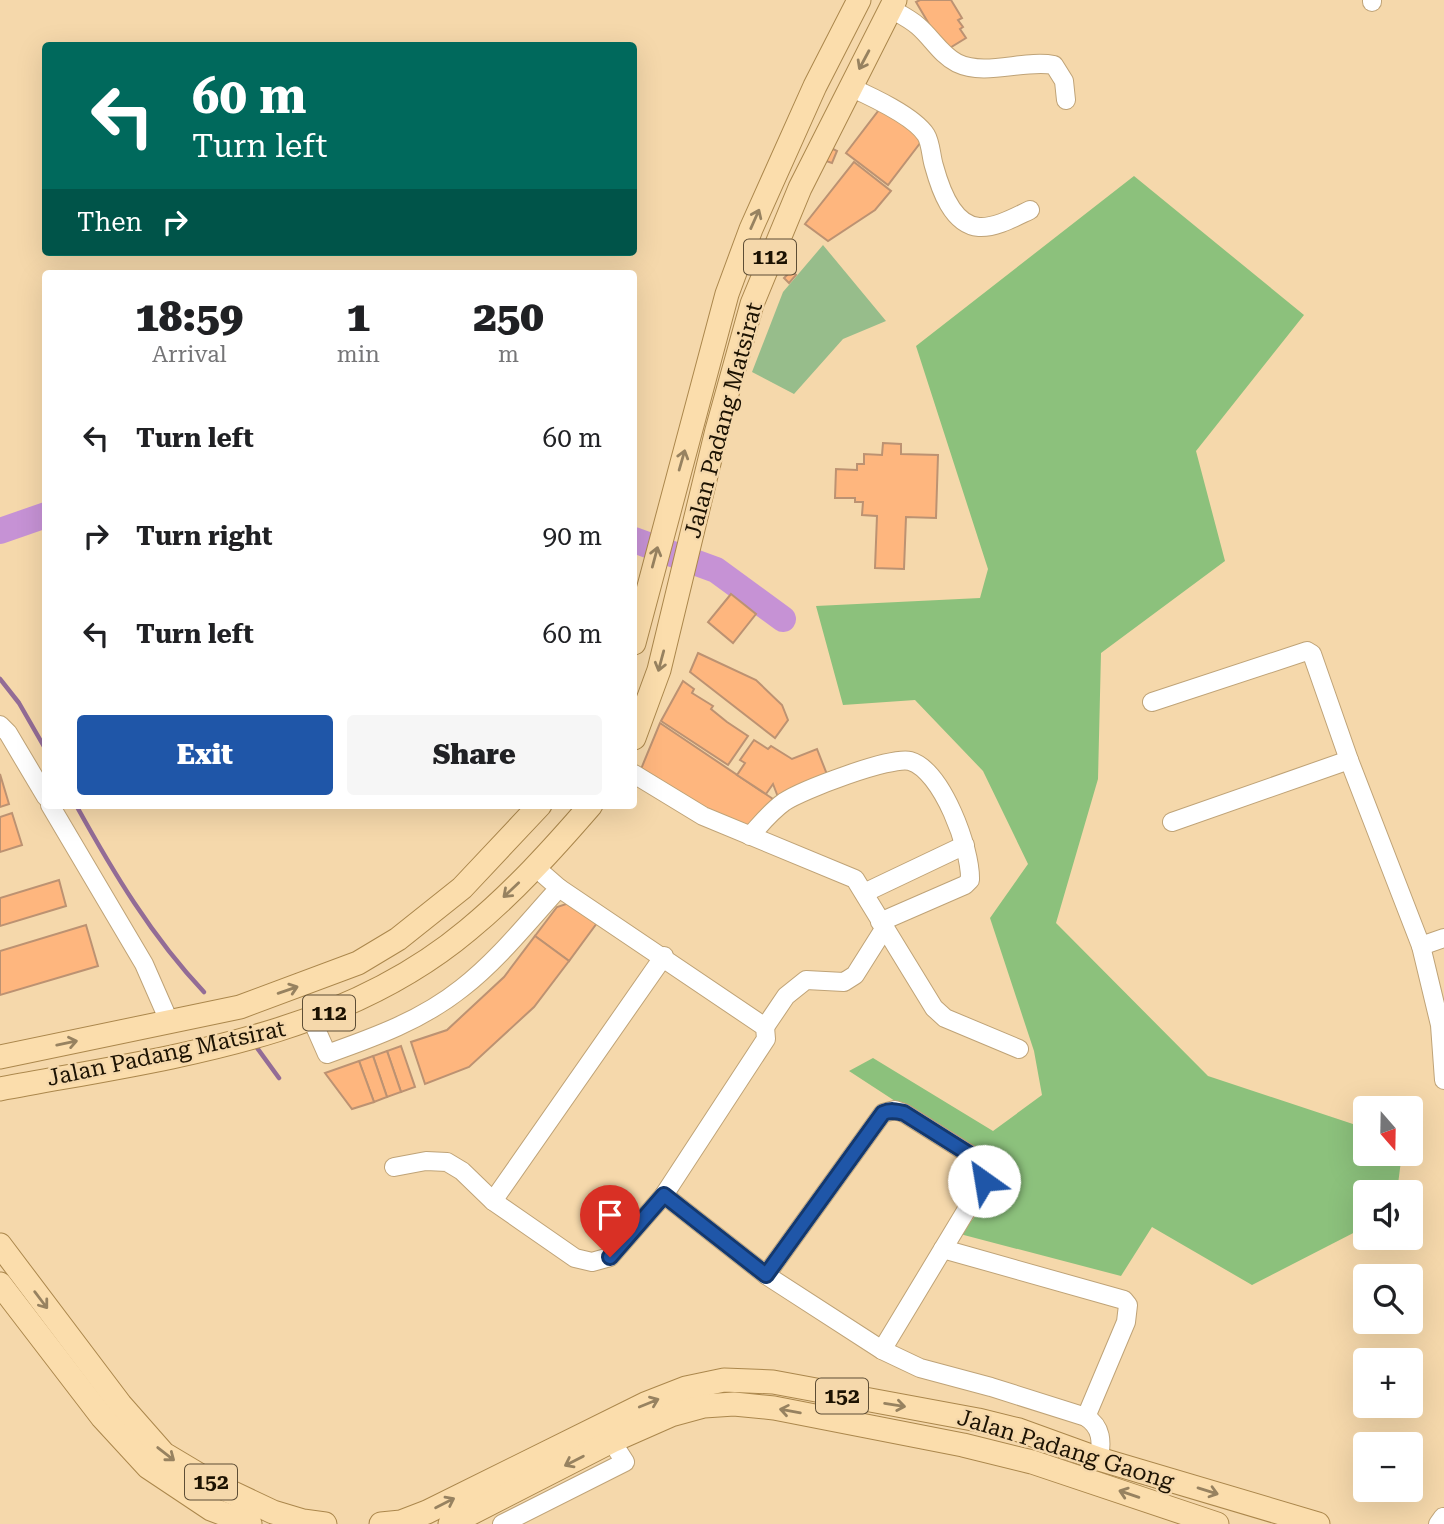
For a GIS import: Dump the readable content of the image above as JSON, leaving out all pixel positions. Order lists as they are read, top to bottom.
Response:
{
  "streets": {
    "main road": [
      "112",
      "Jalan Padang Matsirat",
      "152",
      "Jalan Padang Gaong"
    ]
  },
  "north": "bottom",
  "page": {
    "turn": ["60 m", "Turn left"],
    "then": "Then",
    "eta": [
      "18:59",
      "Arrival",
      "1",
      "min",
      "250",
      "m"
    ],
    "list": [
      {
        "name": "Turn left",
        "value": "60 m"
      },
      {
        "name": "Turn right",
        "value": "90 m"
      },
      {
        "name": "Turn left",
        "value": "60 m"
      }
    ],
    "buttons": ["Exit", "Share"],
    "map_buttons": ["+", "−"]
  }
}
